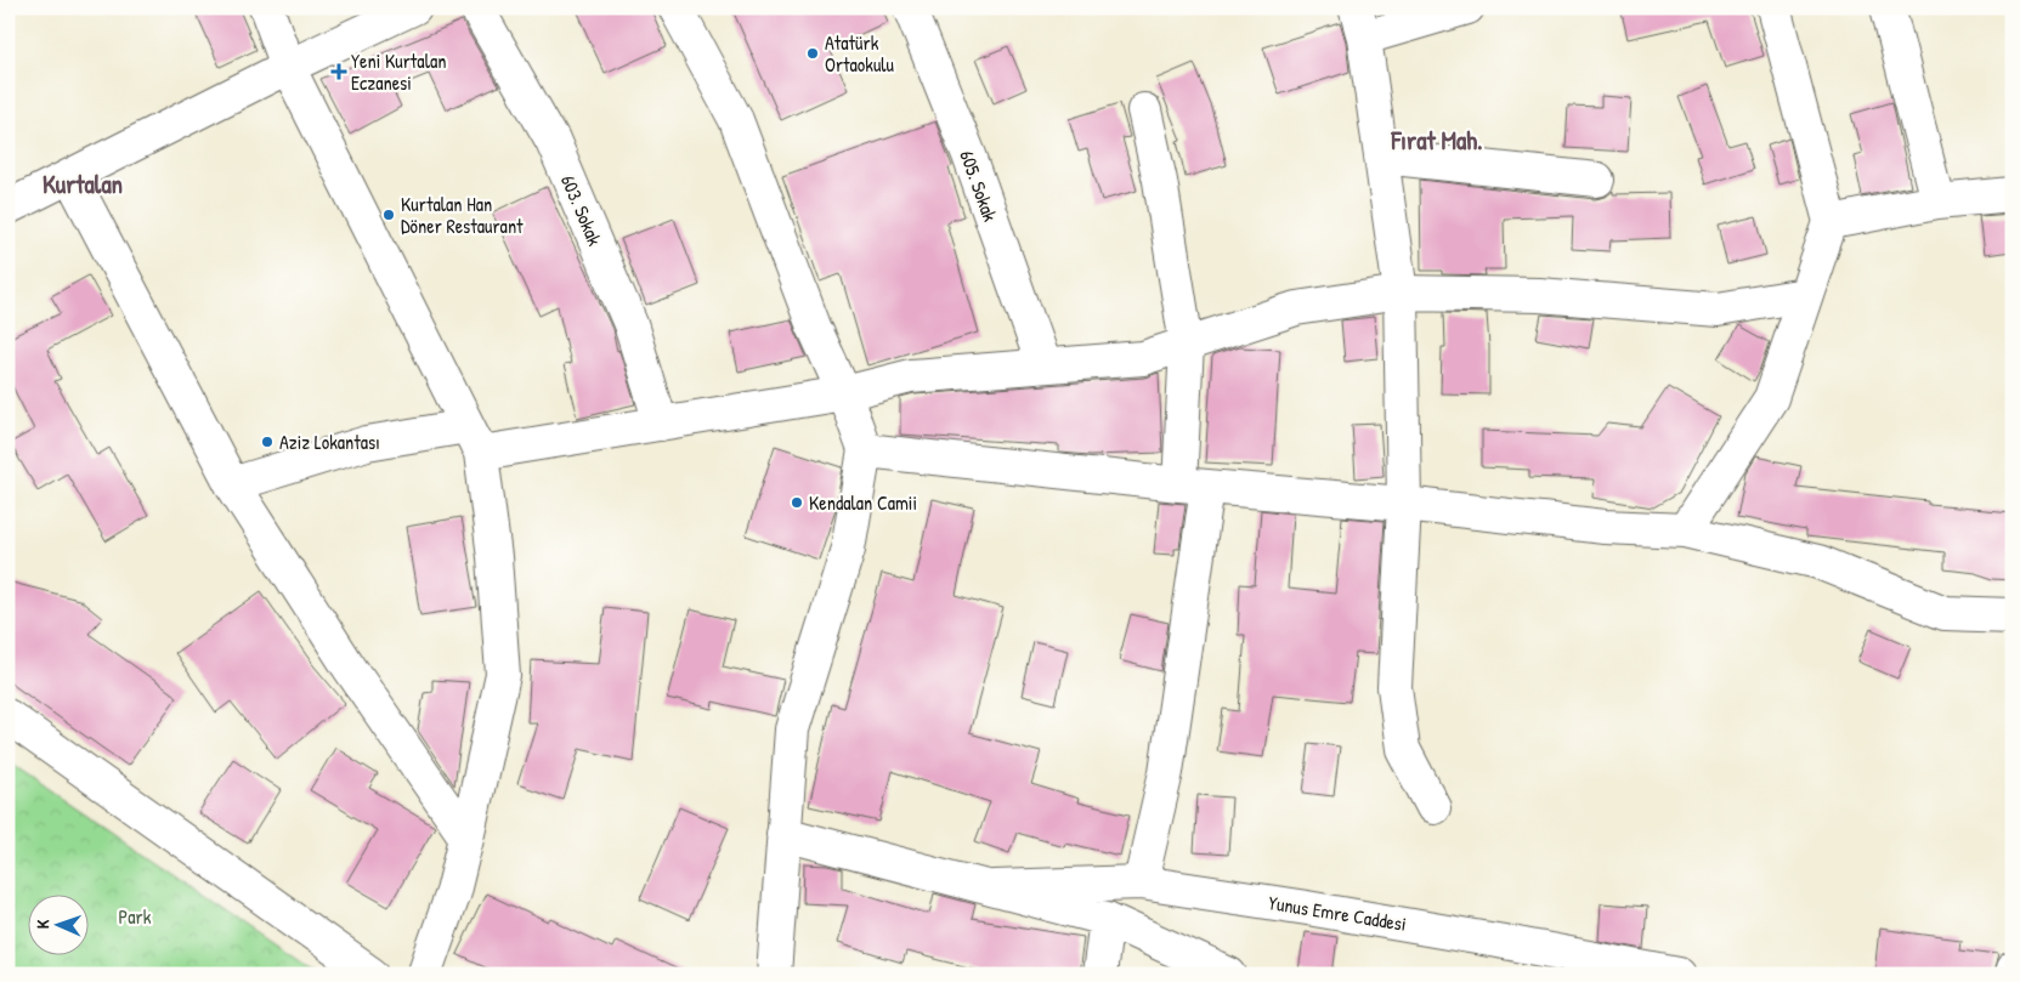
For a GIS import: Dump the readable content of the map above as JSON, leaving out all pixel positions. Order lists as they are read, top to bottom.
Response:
{
  "streets": {
    "street": ["605. Sokak", "603. Sokak", "Yunus Emre Caddesi"]
  },
  "districts": ["Fırat Mah.", "Kurtalan"],
  "parks": ["Park"],
  "places": {
    "other": [
      "Atatürk Ortaokulu",
      "Kurtalan Han Döner Restaurant",
      "Aziz Lokantası",
      "Kendalan Camii"
    ],
    "health": ["Yeni Kurtalan Eczanesi"]
  },
  "north": "left"
}
